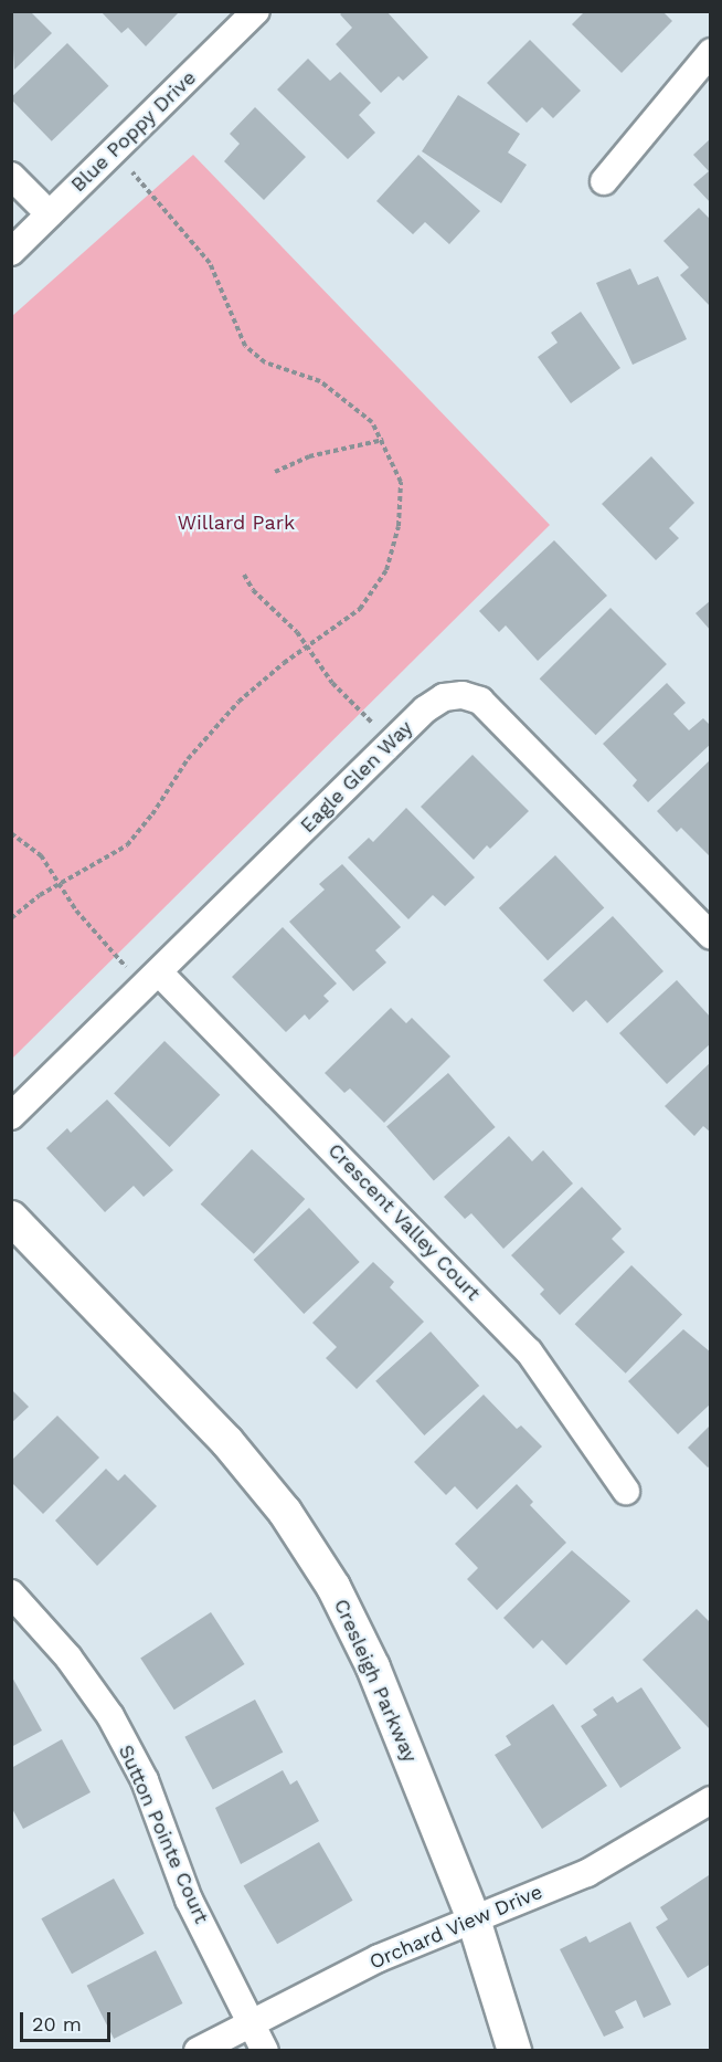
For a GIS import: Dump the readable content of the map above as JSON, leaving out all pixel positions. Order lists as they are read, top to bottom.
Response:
{
  "streets": {
    "street": [
      "Blue Poppy Drive",
      "Eagle Glen Way",
      "Crescent Valley Court",
      "Cresleigh Parkway",
      "Sutton Pointe Court",
      "Orchard View Drive"
    ]
  },
  "crossings": [
    ["Eagle Glen Way", "Crescent Valley Court"],
    ["Cresleigh Parkway", "Orchard View Drive"],
    ["Sutton Pointe Court", "Orchard View Drive"]
  ],
  "parks": ["Willard Park"],
  "scale_bar": "20 m"
}
